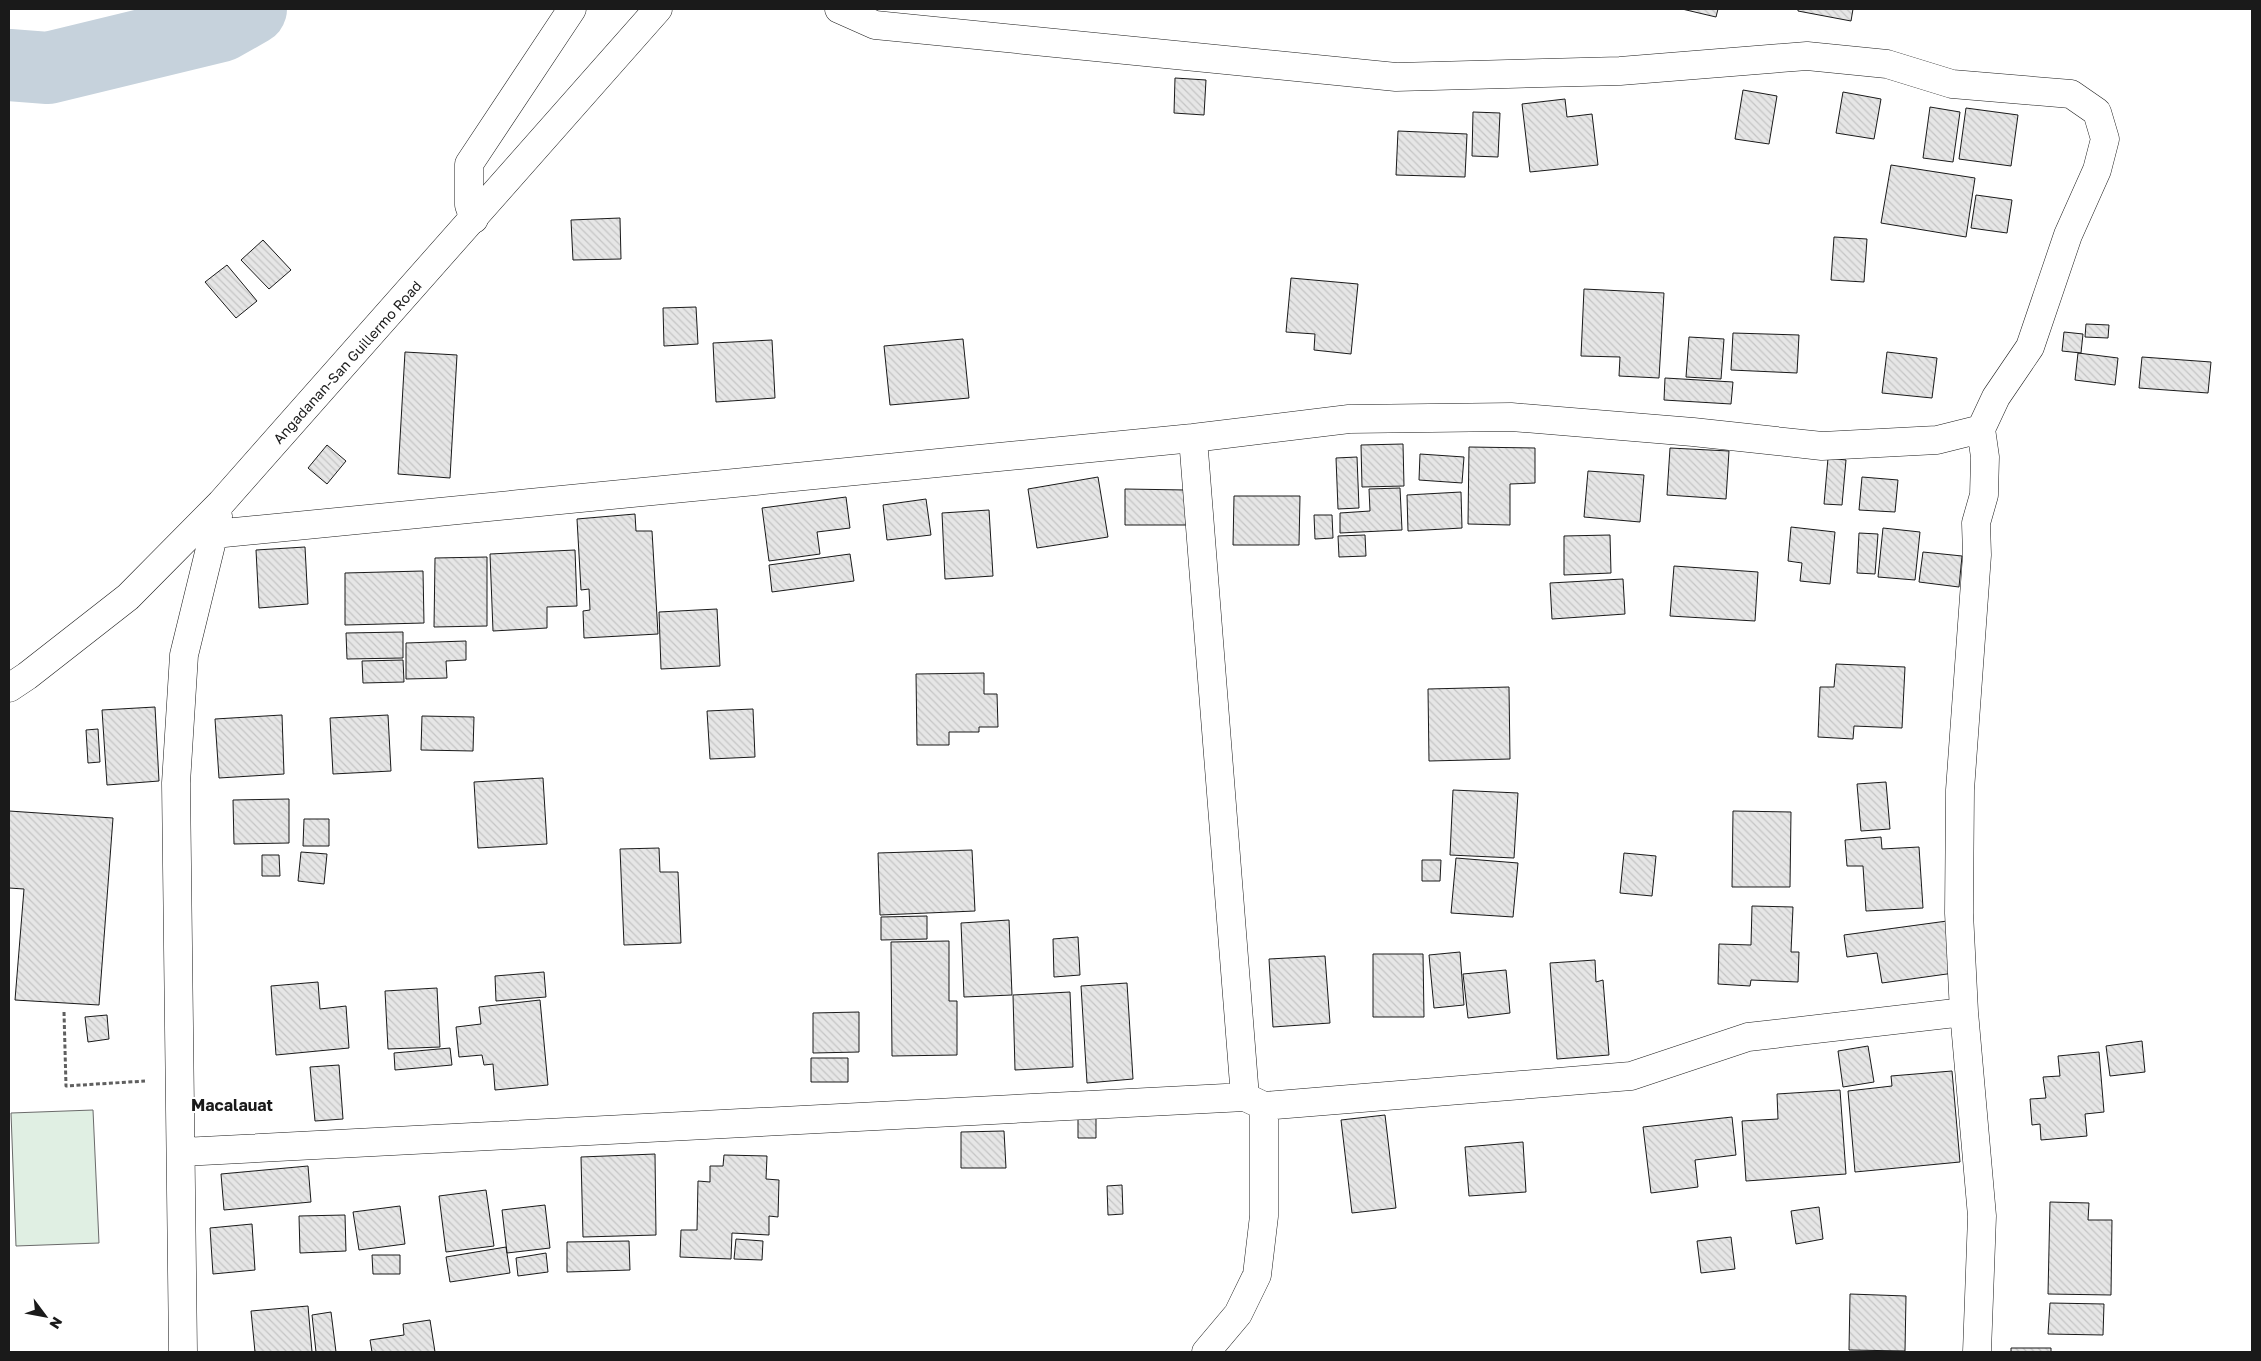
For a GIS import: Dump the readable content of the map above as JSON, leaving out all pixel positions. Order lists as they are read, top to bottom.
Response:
{
  "streets": {
    "street": ["Angadanan-San Guillermo Road"]
  },
  "districts": ["Macalauat"],
  "north": "bottom right"
}
